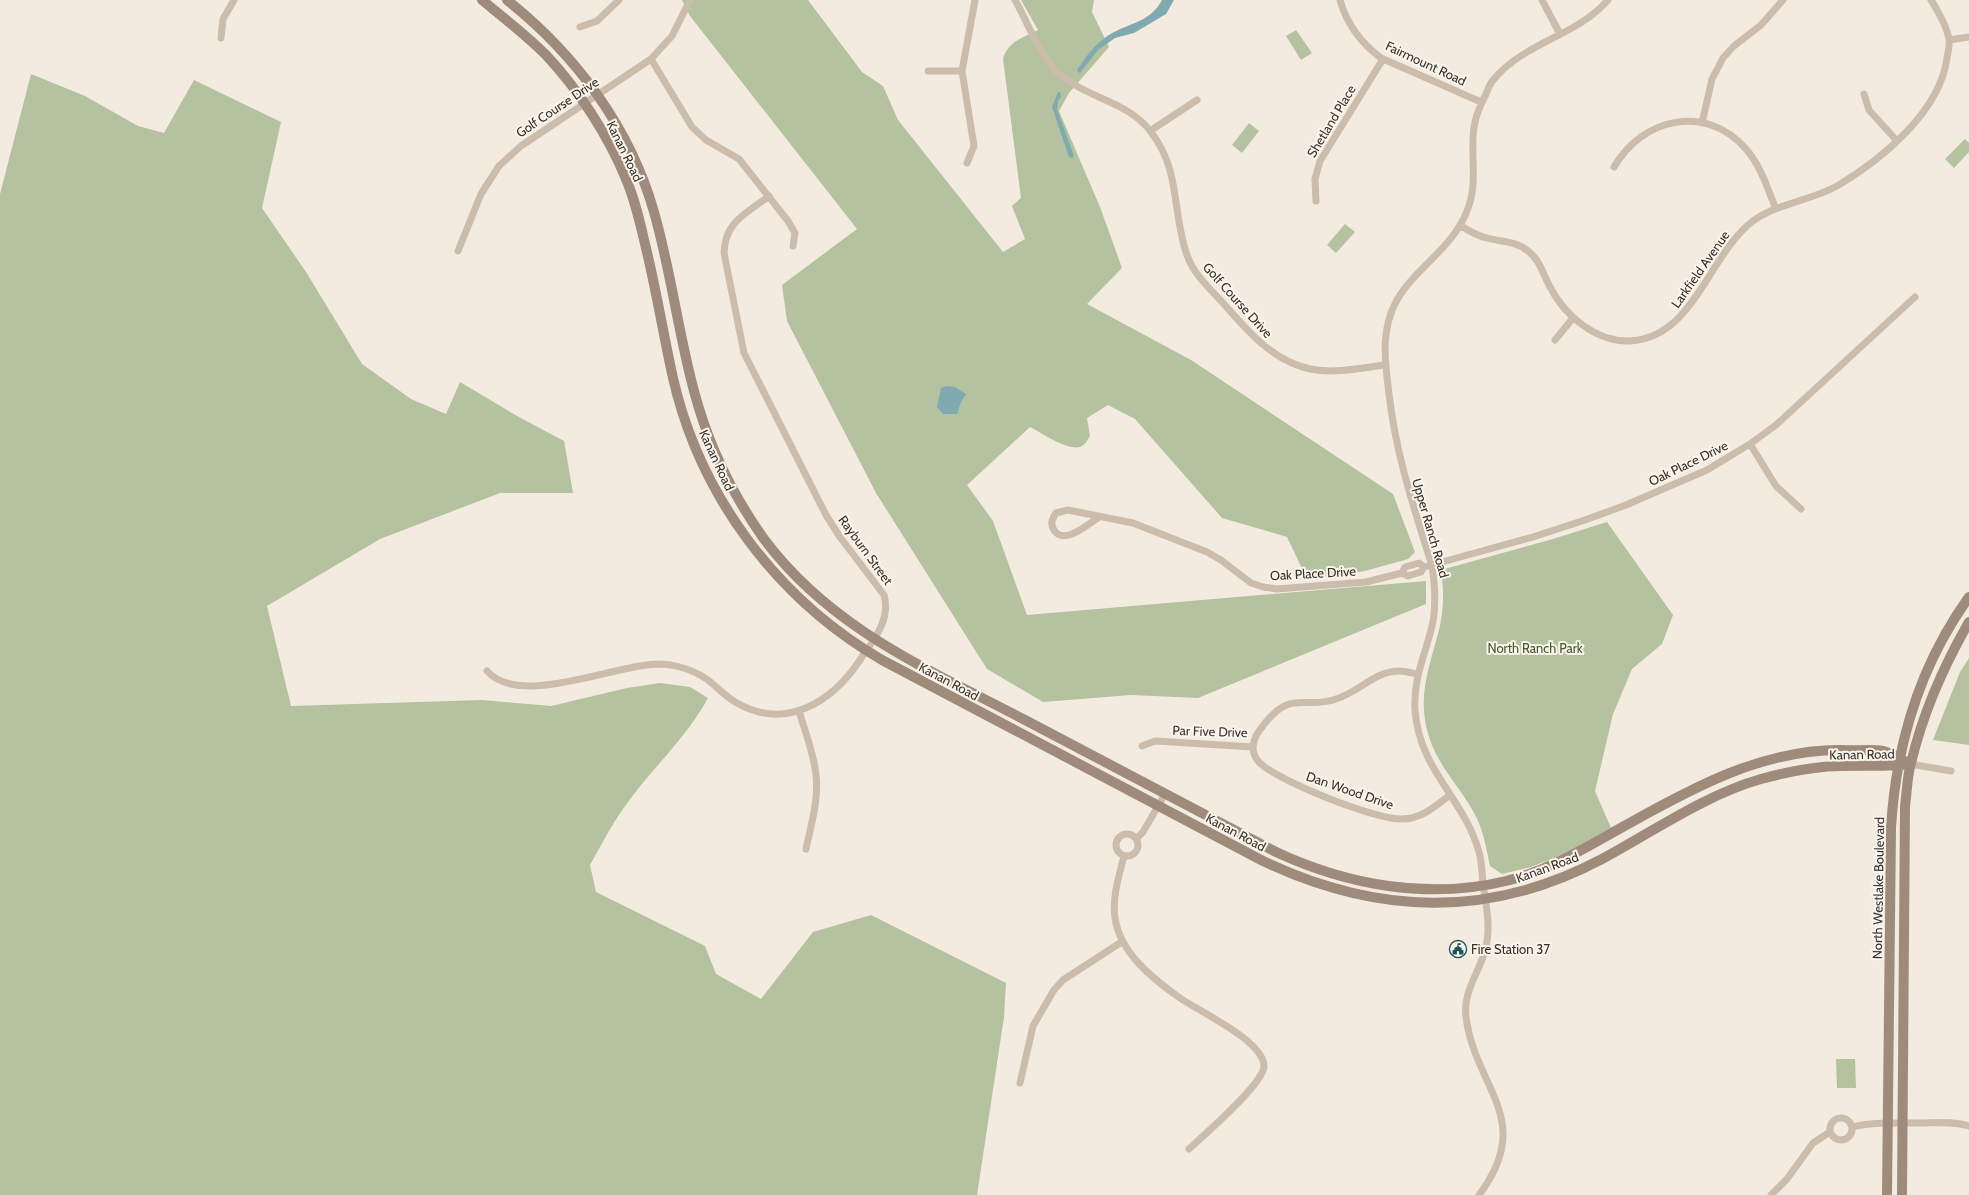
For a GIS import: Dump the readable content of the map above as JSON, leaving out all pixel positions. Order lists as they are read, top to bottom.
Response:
{
  "streets": {
    "main road": ["Kanan Road", "North Westlake Boulevard"],
    "street": [
      "Fairmount Road",
      "Golf Course Drive",
      "Shetland Place",
      "Larkfield Avenue",
      "Oak Place Drive",
      "Upper Ranch Road",
      "Rayburn Street",
      "Par Five Drive",
      "Dan Wood Drive"
    ]
  },
  "crossings": [
    ["Fairmount Road", "Shetland Place"],
    ["Fairmount Road", "Upper Ranch Road"],
    ["Golf Course Drive", "Kanan Road"],
    ["Golf Course Drive", "Upper Ranch Road"],
    ["Kanan Road", "Upper Ranch Road"],
    ["Kanan Road", "Rayburn Street"],
    ["Kanan Road", "North Westlake Boulevard"],
    ["Larkfield Avenue", "Upper Ranch Road"],
    ["Oak Place Drive", "Upper Ranch Road"],
    ["Upper Ranch Road", "Par Five Drive"],
    ["Upper Ranch Road", "Dan Wood Drive"],
    ["Par Five Drive", "Dan Wood Drive"]
  ],
  "parks": ["North Ranch Park"],
  "places": {
    "public building": ["Fire Station 37"]
  }
}
